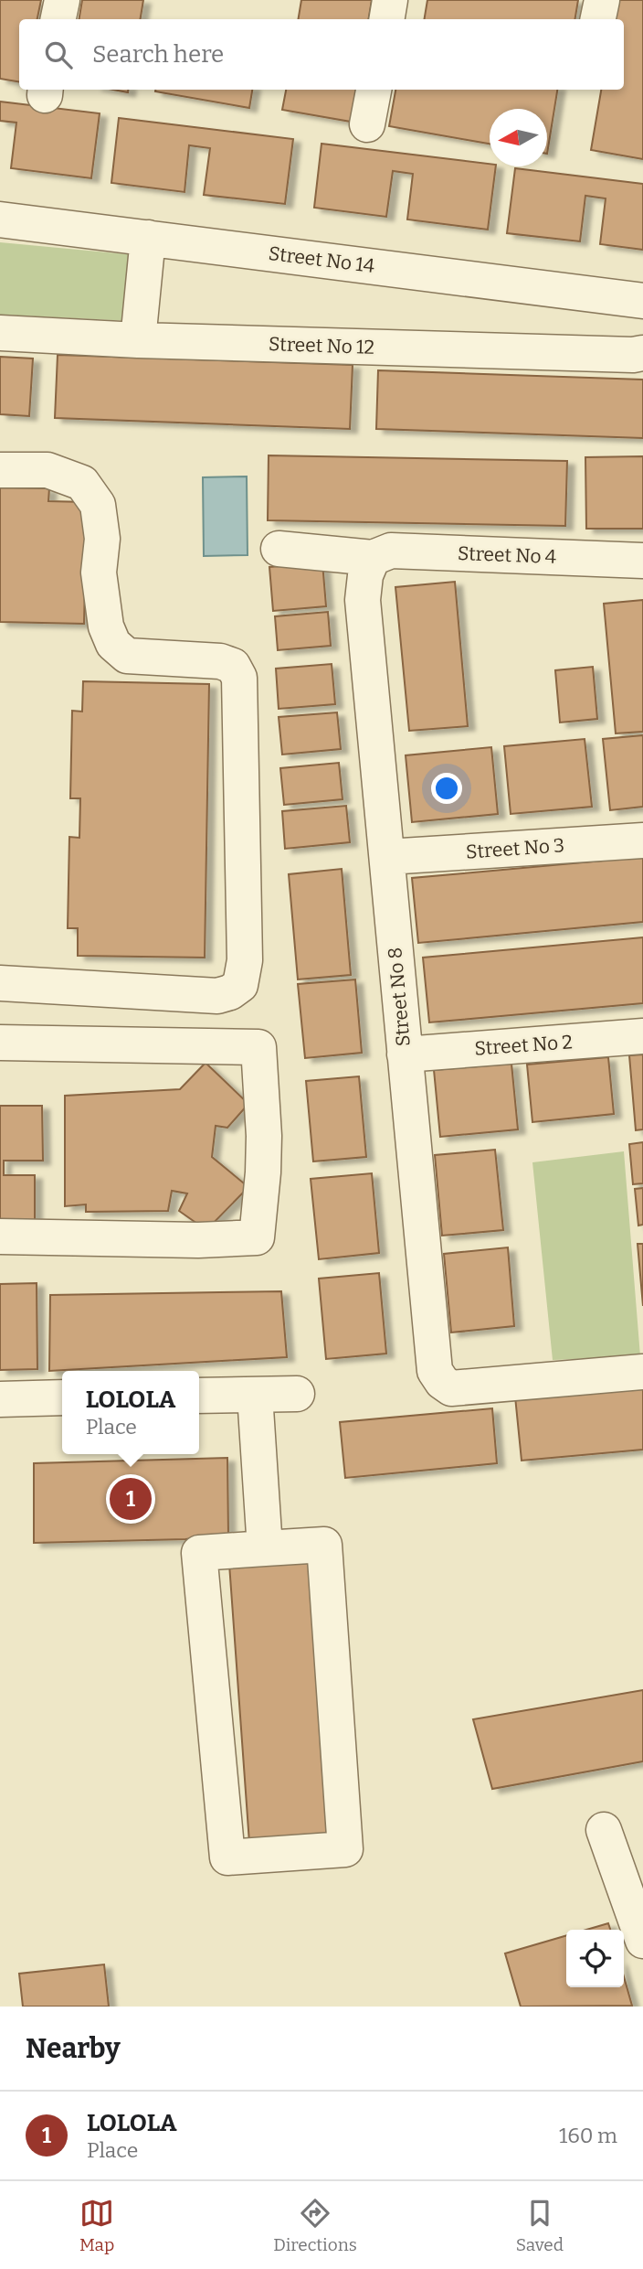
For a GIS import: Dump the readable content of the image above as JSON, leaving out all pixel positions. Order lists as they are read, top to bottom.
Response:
{
  "streets": {
    "street": [
      "Street No 14",
      "Street No 12",
      "Street No 4",
      "Street No 3",
      "Street No 8",
      "Street No 2"
    ]
  },
  "crossings": [
    ["Street No 4", "Street No 8"],
    ["Street No 3", "Street No 8"],
    ["Street No 8", "Street No 2"]
  ],
  "north": "left",
  "page": {
    "search": "Search here",
    "popup": ["LOLOLA", "Place"],
    "pins": "1",
    "heading": "Nearby",
    "list": [
      {
        "mark": "1",
        "name": "LOLOLA",
        "note": "Place",
        "value": "160 m"
      }
    ],
    "nav": ["Map", "Directions", "Saved"]
  }
}
